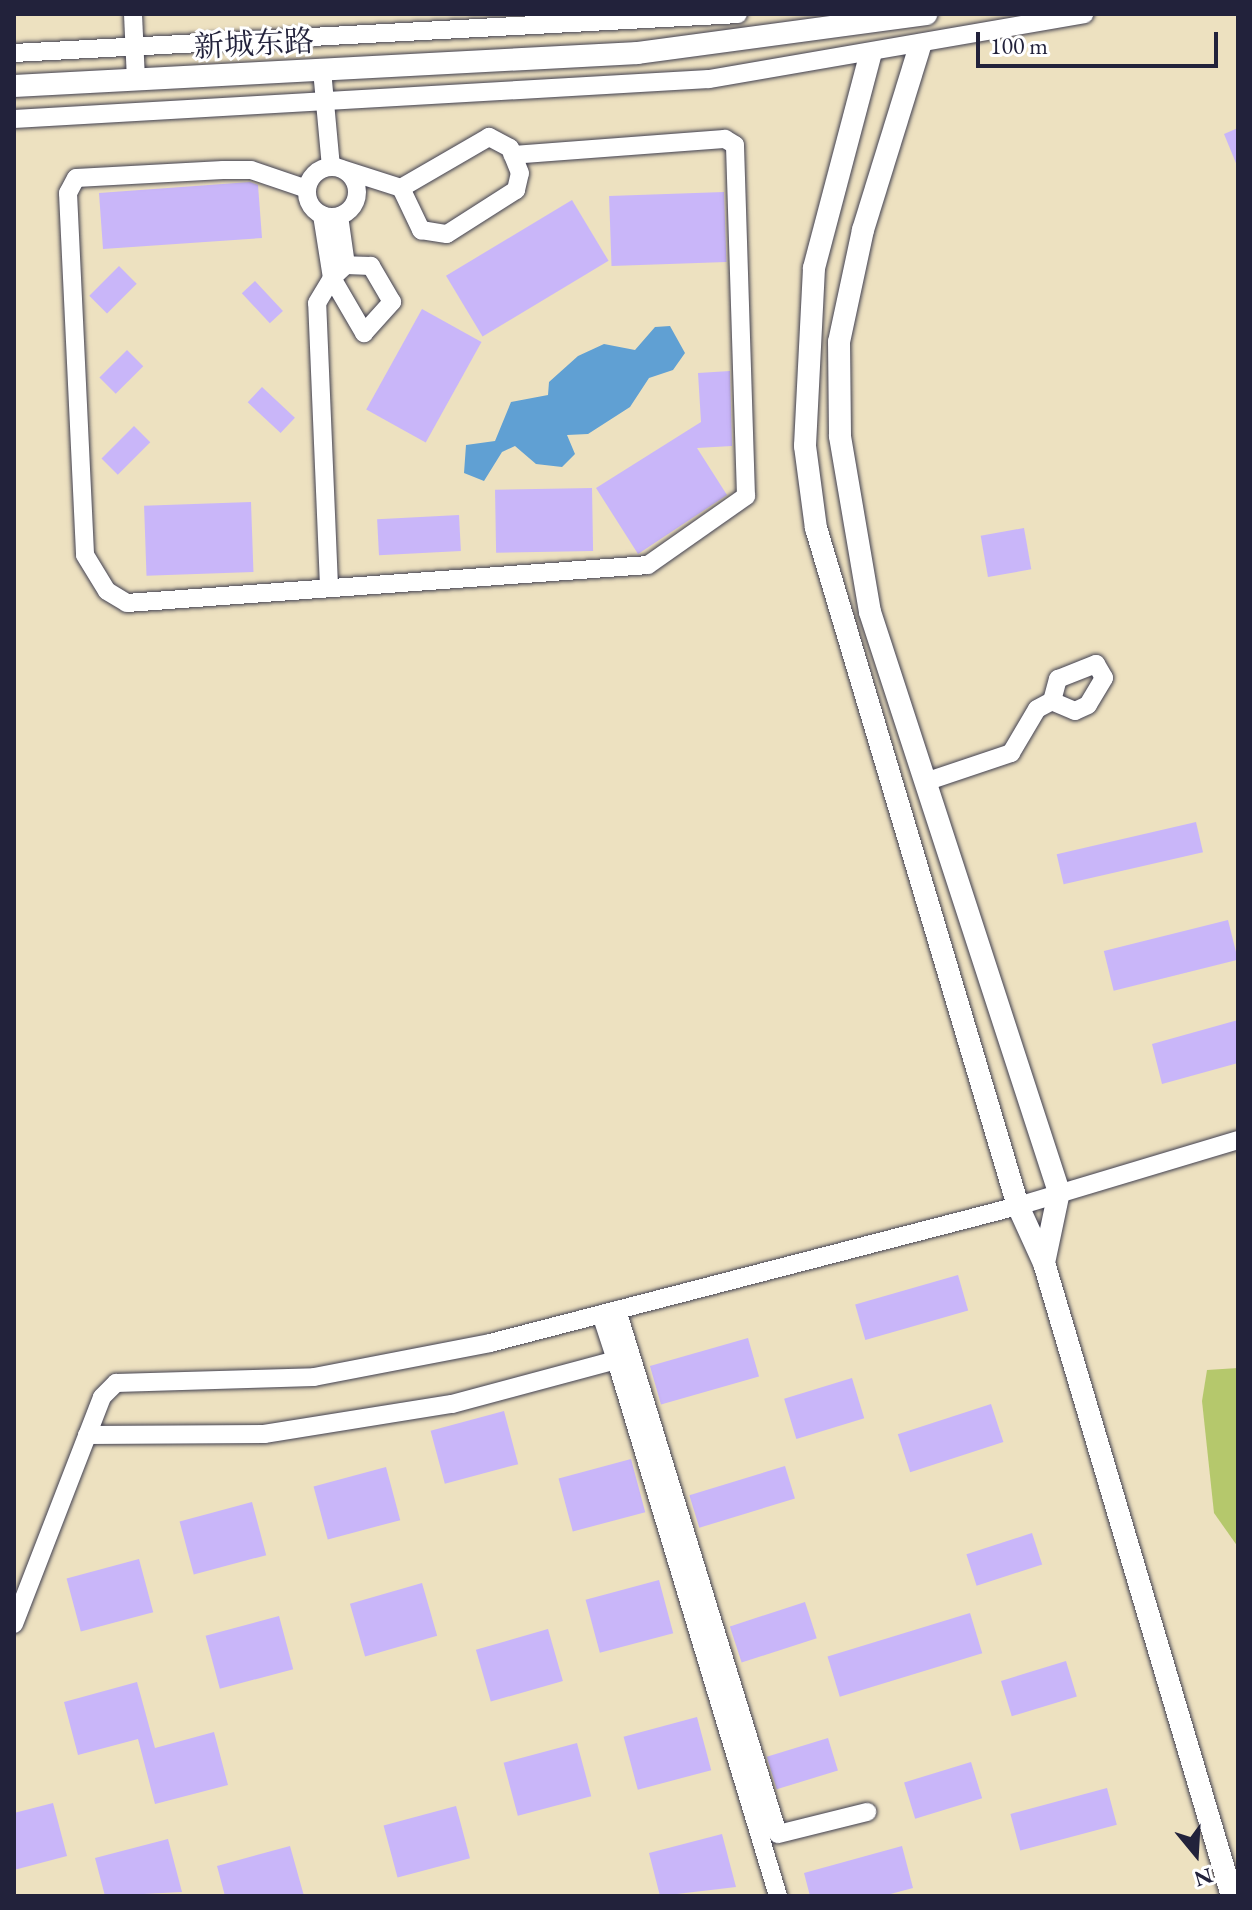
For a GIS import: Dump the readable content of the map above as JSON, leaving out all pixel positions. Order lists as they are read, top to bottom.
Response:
{
  "streets": {
    "main road": ["新城东路"]
  },
  "scale_bar": "100 m",
  "north": "bottom"
}
